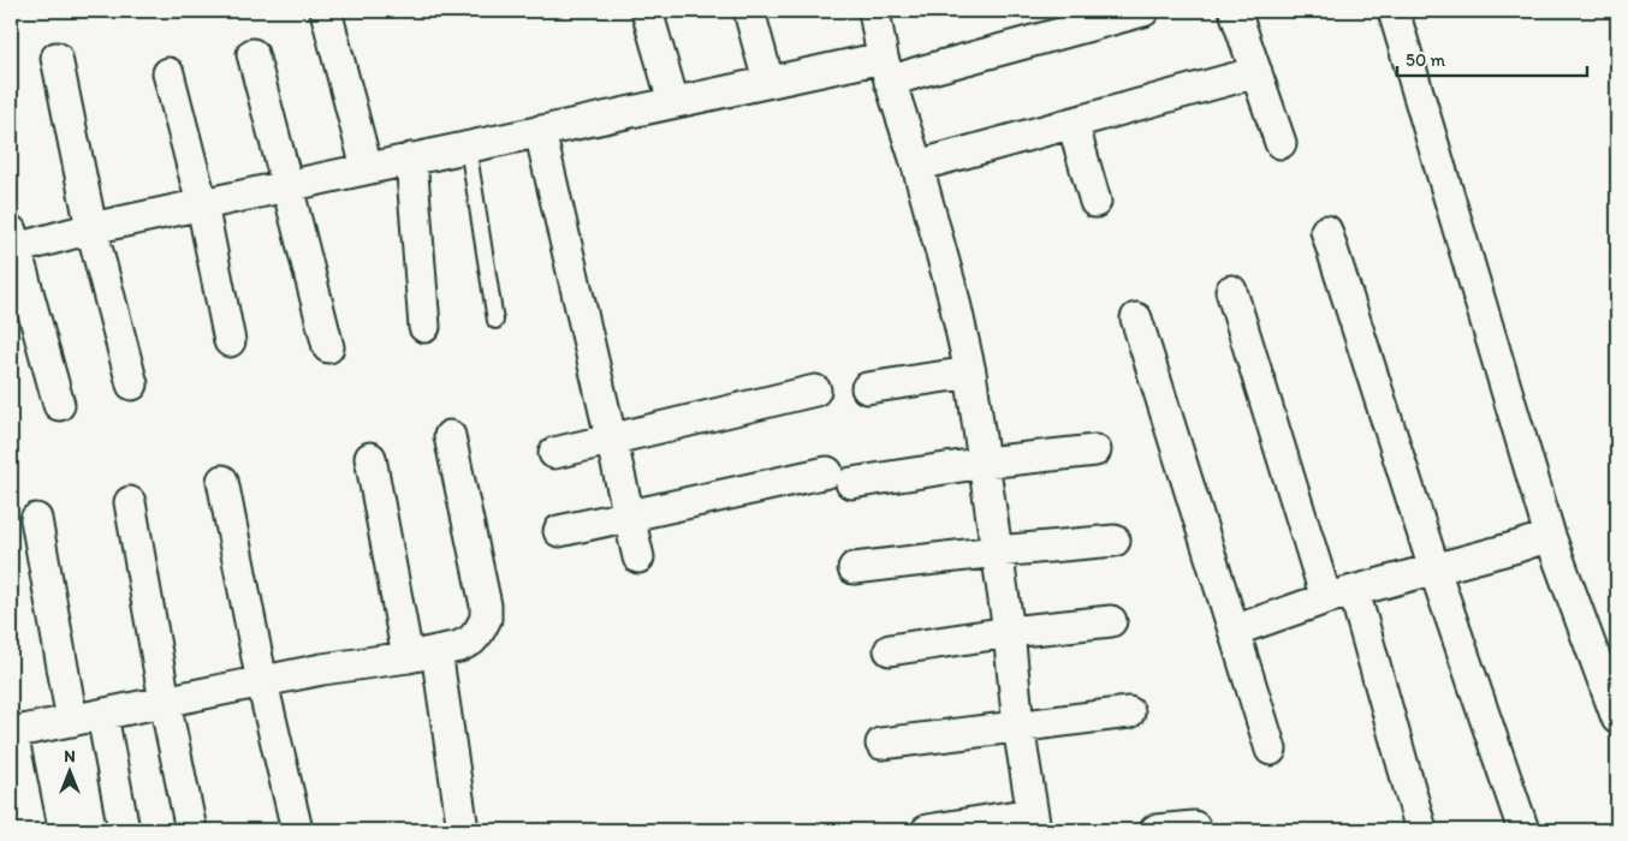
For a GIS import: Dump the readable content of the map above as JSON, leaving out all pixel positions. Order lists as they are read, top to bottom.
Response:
{
  "scale_bar": "50 m",
  "north": "top"
}
